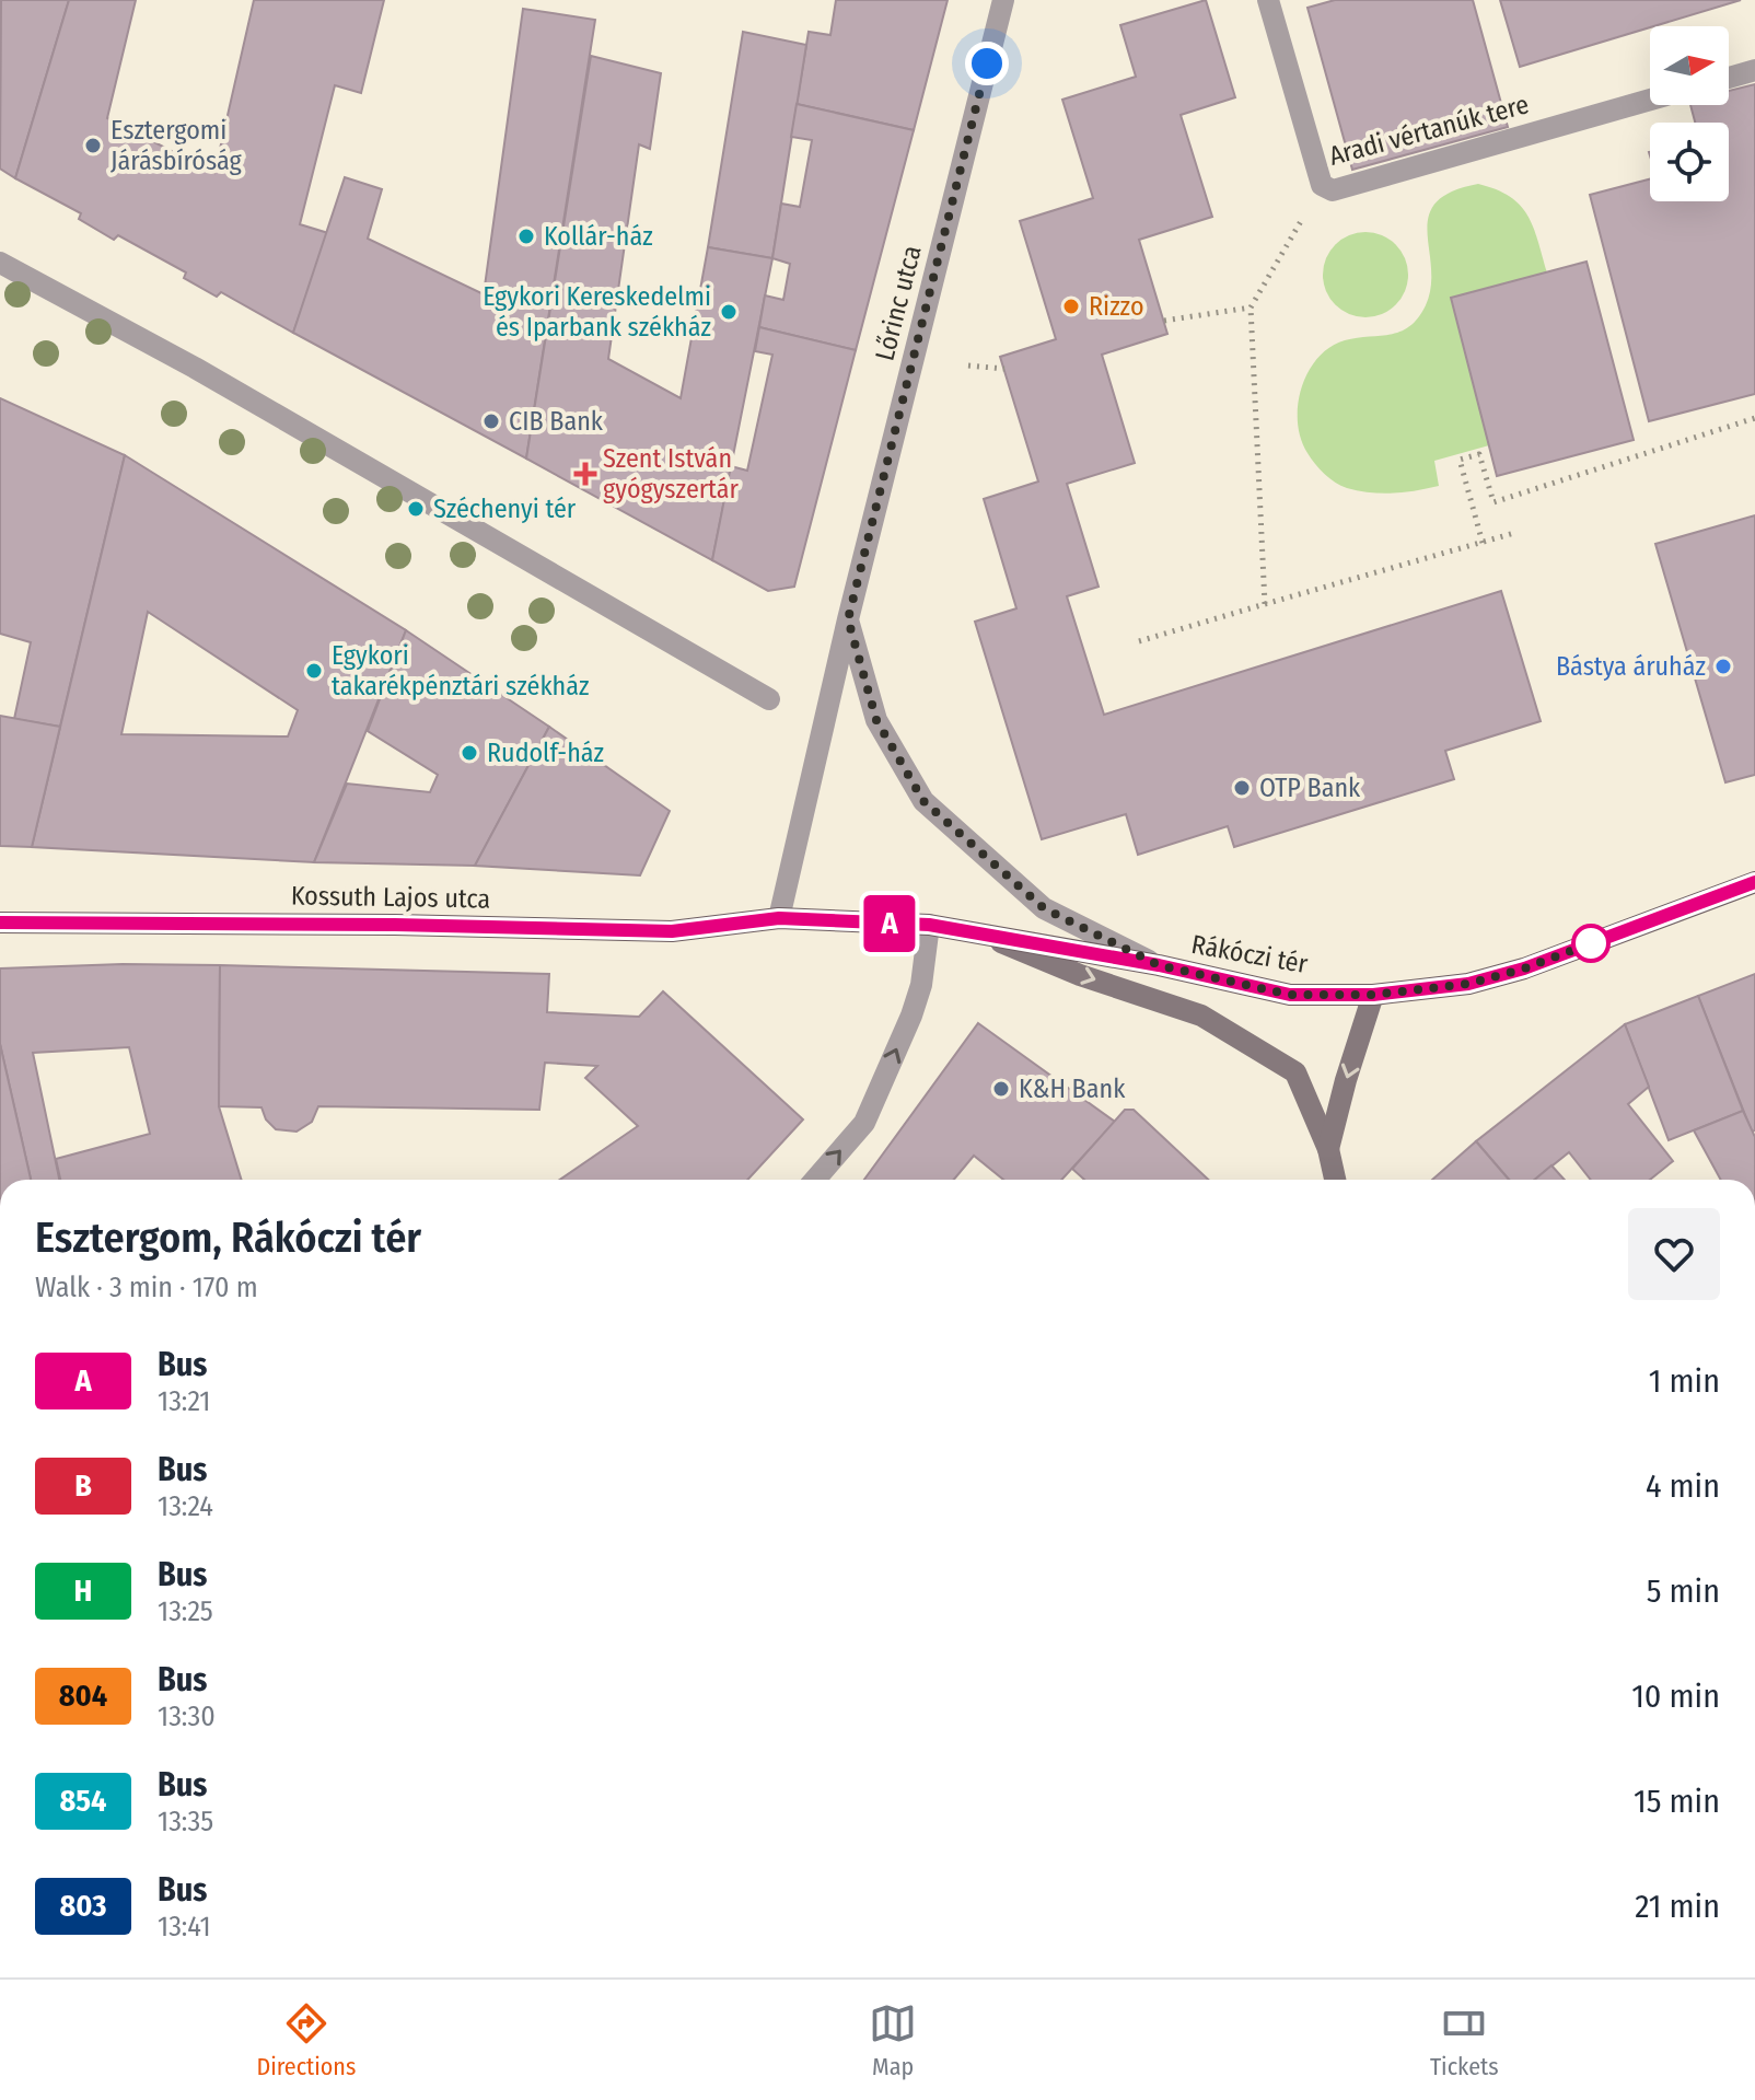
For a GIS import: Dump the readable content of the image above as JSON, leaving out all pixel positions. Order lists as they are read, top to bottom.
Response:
{
  "streets": {
    "main road": ["Kossuth Lajos utca", "Rákóczi tér"],
    "street": ["Aradi vértanúk tere", "Lőrinc utca"]
  },
  "crossings": [
    ["Lőrinc utca", "Kossuth Lajos utca"],
    ["Lőrinc utca", "Rákóczi tér"],
    ["Kossuth Lajos utca", "Rákóczi tér"]
  ],
  "places": {
    "other": [
      "Esztergomi Járásbíróság",
      "Kollár-ház",
      "Rizzo",
      "Egykori Kereskedelmi és Iparbank székház",
      "CIB Bank",
      "Széchenyi tér",
      "Bástya áruház",
      "Egykori takarékpénztári székház",
      "Rudolf-ház",
      "OTP Bank",
      "K&H Bank"
    ],
    "health": ["Szent István gyógyszertár"]
  },
  "lines": ["bus line A"],
  "north": "right",
  "page": {
    "on_map": "A",
    "heading": ["Esztergom, Rákóczi tér", "Walk · 3 min · 170 m"],
    "list": [
      {
        "mark": "A",
        "name": "Bus",
        "note": "13:21",
        "value": "1 min"
      },
      {
        "mark": "B",
        "name": "Bus",
        "note": "13:24",
        "value": "4 min"
      },
      {
        "mark": "H",
        "name": "Bus",
        "note": "13:25",
        "value": "5 min"
      },
      {
        "mark": "804",
        "name": "Bus",
        "note": "13:30",
        "value": "10 min"
      },
      {
        "mark": "854",
        "name": "Bus",
        "note": "13:35",
        "value": "15 min"
      },
      {
        "mark": "803",
        "name": "Bus",
        "note": "13:41",
        "value": "21 min"
      }
    ],
    "tabs": ["Directions", "Map", "Tickets"]
  }
}
